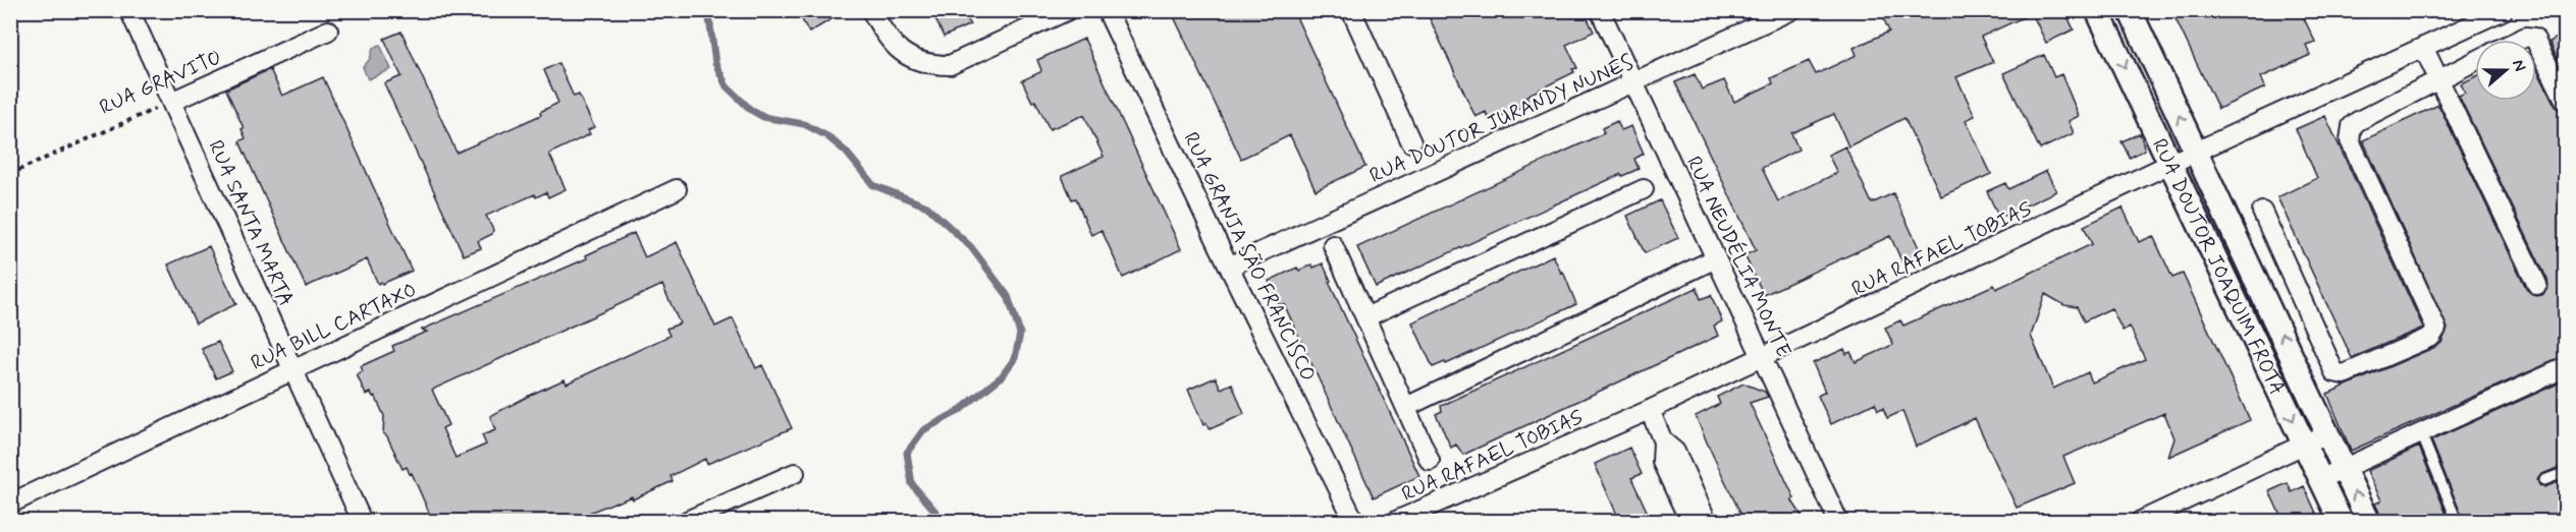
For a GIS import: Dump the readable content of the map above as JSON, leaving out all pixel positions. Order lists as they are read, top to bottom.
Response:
{
  "streets": {
    "street": [
      "RUA GRAVITO",
      "RUA DOUTOR JURANDY NUNES",
      "RUA SANTA MARTA",
      "RUA RAFAEL TOBIAS",
      "RUA GRANJA SÃO FRANCISCO",
      "RUA NEUDÉLIA MONTE",
      "RUA DOUTOR JOAQUIM FROTA",
      "RUA BILL CARTAXO"
    ]
  },
  "crossings": [
    ["RUA GRAVITO", "RUA SANTA MARTA"],
    ["RUA DOUTOR JURANDY NUNES", "RUA GRANJA SÃO FRANCISCO"],
    ["RUA DOUTOR JURANDY NUNES", "RUA NEUDÉLIA MONTE"],
    ["RUA SANTA MARTA", "RUA BILL CARTAXO"],
    ["RUA RAFAEL TOBIAS", "RUA NEUDÉLIA MONTE"],
    ["RUA RAFAEL TOBIAS", "RUA DOUTOR JOAQUIM FROTA"]
  ],
  "north": "right"
}
